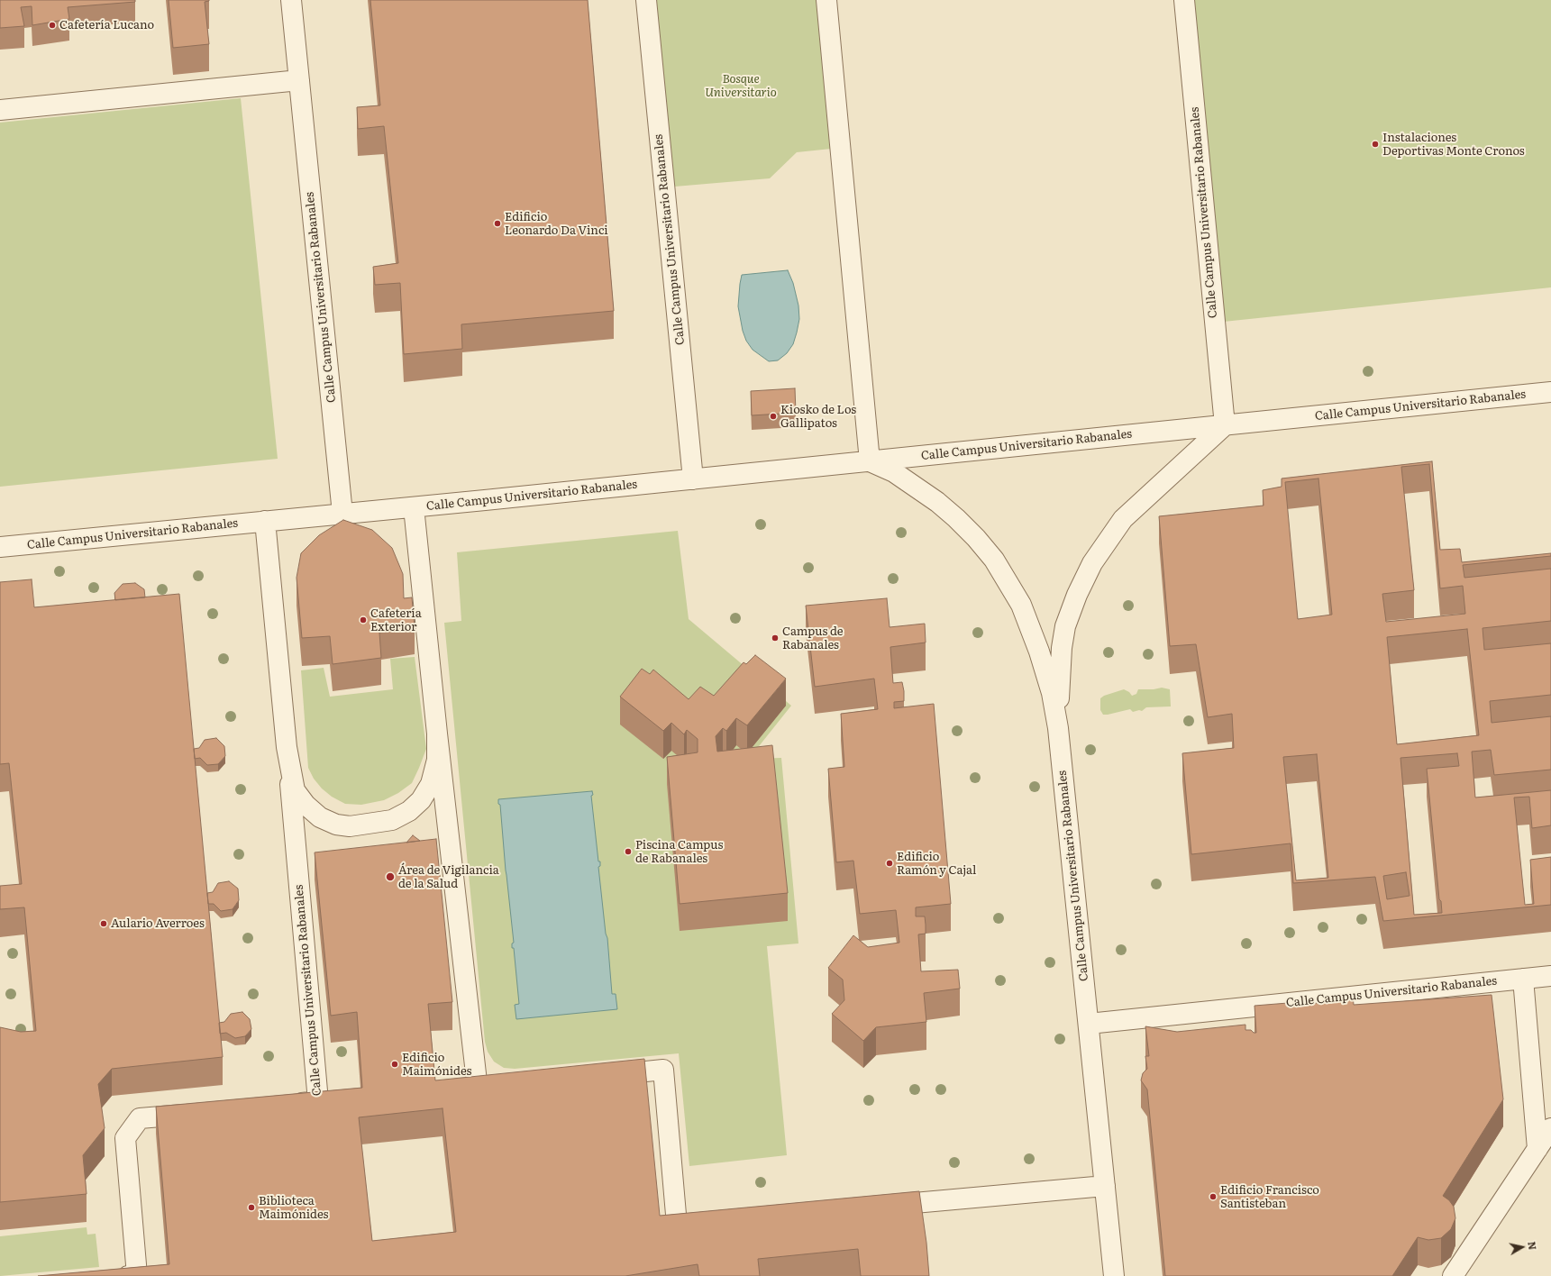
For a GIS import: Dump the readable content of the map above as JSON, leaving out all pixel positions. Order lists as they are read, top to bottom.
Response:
{
  "streets": {
    "street": ["Calle Campus Universitario Rabanales"]
  },
  "parks": ["Bosque Universitario"],
  "places": [
    "Cafetería Lucano",
    "Instalaciones Deportivas Monte Cronos",
    "Edificio Leonardo Da Vinci",
    "Kiosko de Los Gallipatos",
    "Cafetería Exterior",
    "Campus de Rabanales",
    "Piscina Campus de Rabanales",
    "Edificio Ramón y Cajal",
    "Área de Vigilancia de la Salud",
    "Aulario Averroes",
    "Edificio Maimónides",
    "Edificio Francisco Santisteban",
    "Biblioteca Maimónides"
  ],
  "north": "right"
}
